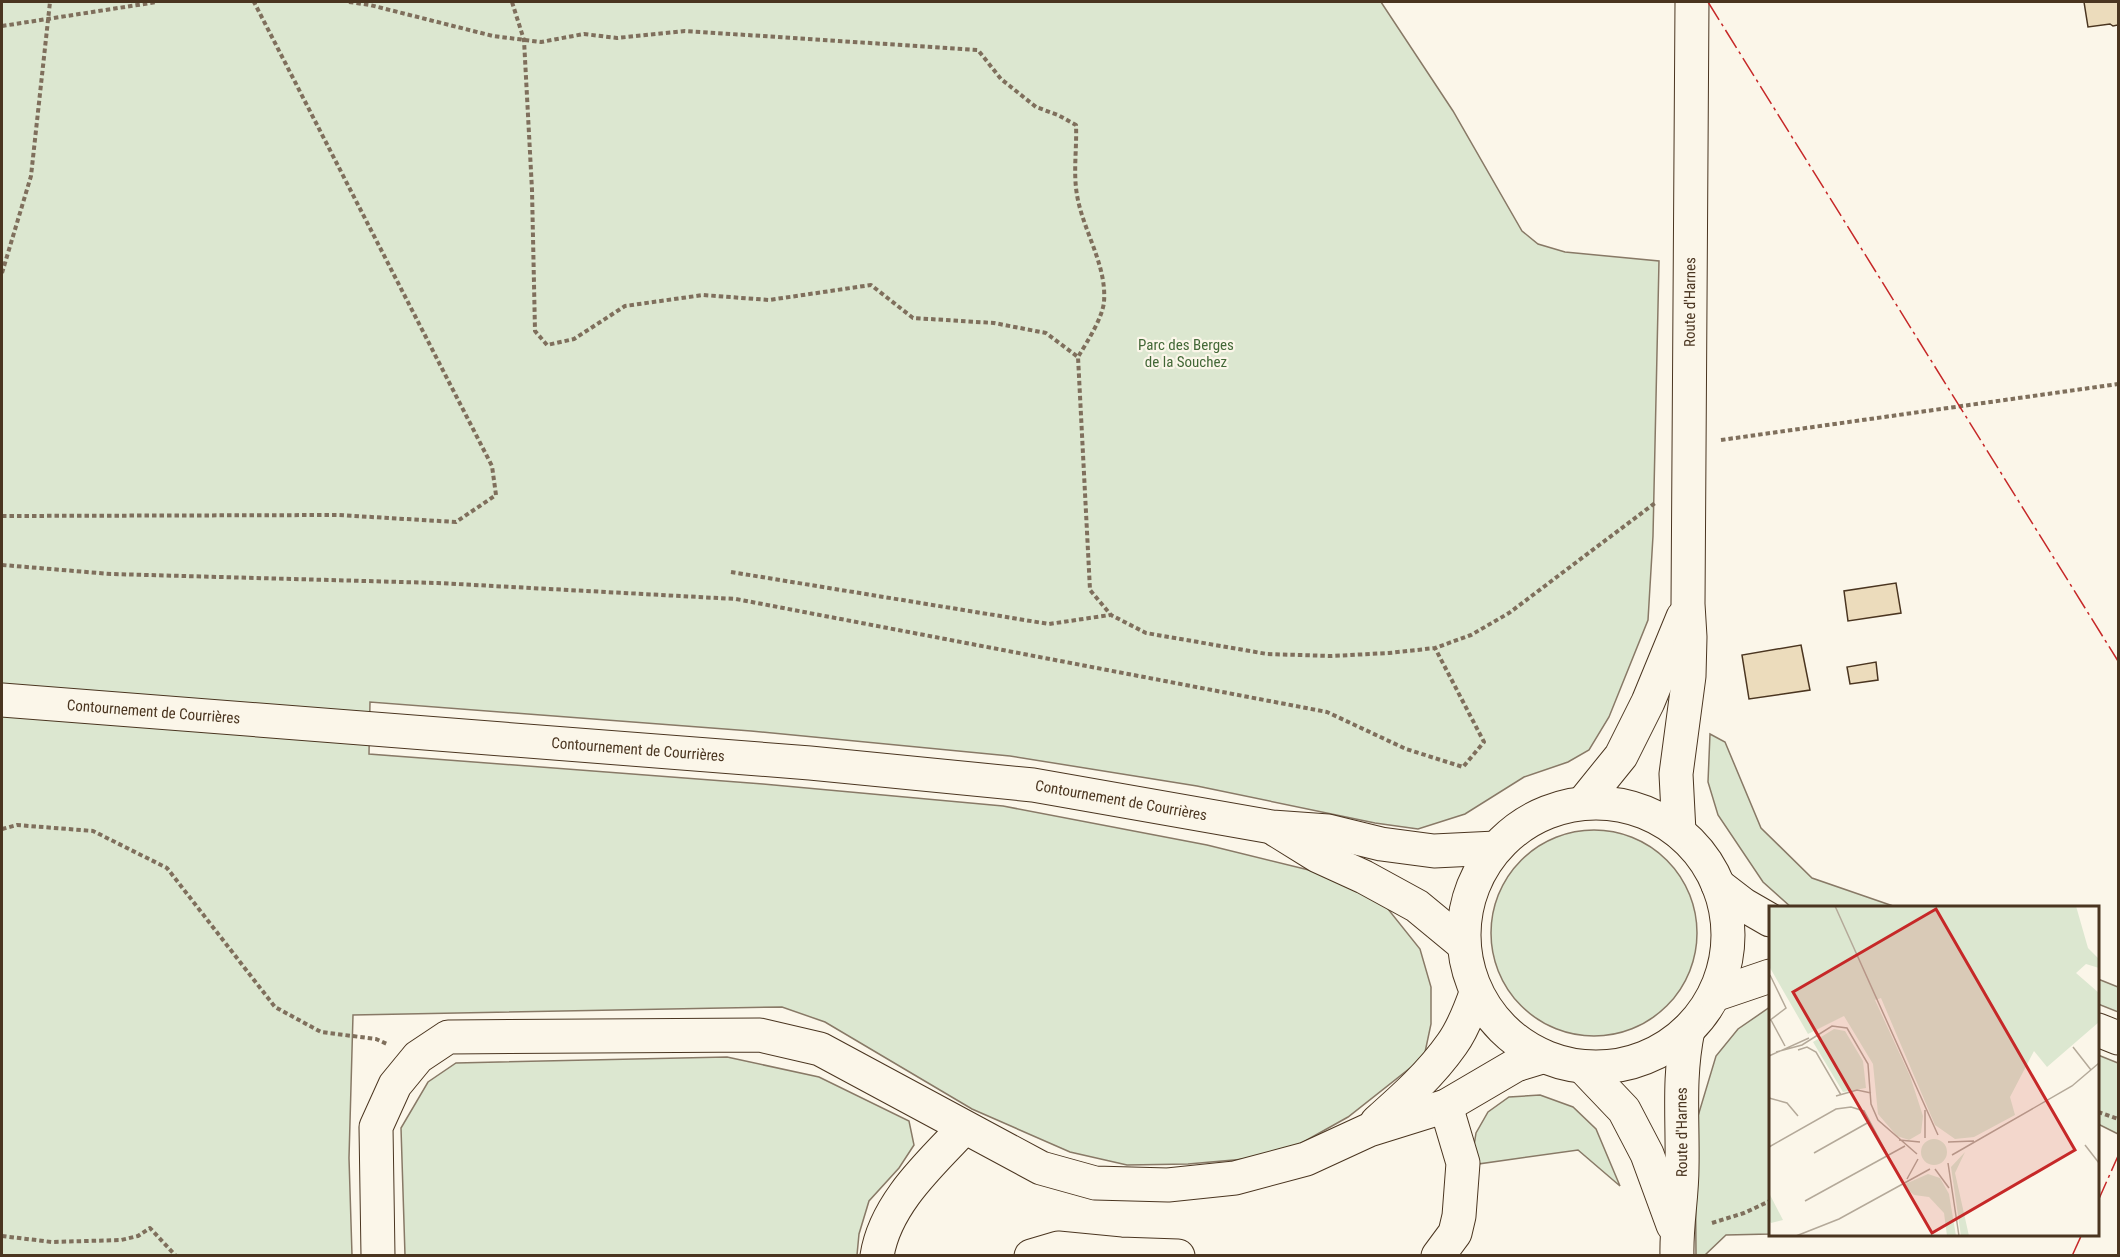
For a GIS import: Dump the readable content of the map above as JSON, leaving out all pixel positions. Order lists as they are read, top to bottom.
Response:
{
  "streets": {
    "street": ["Route d'Harnes", "Contournement de Courrières"]
  },
  "parks": ["Parc des Berges de la Souchez"]
}
